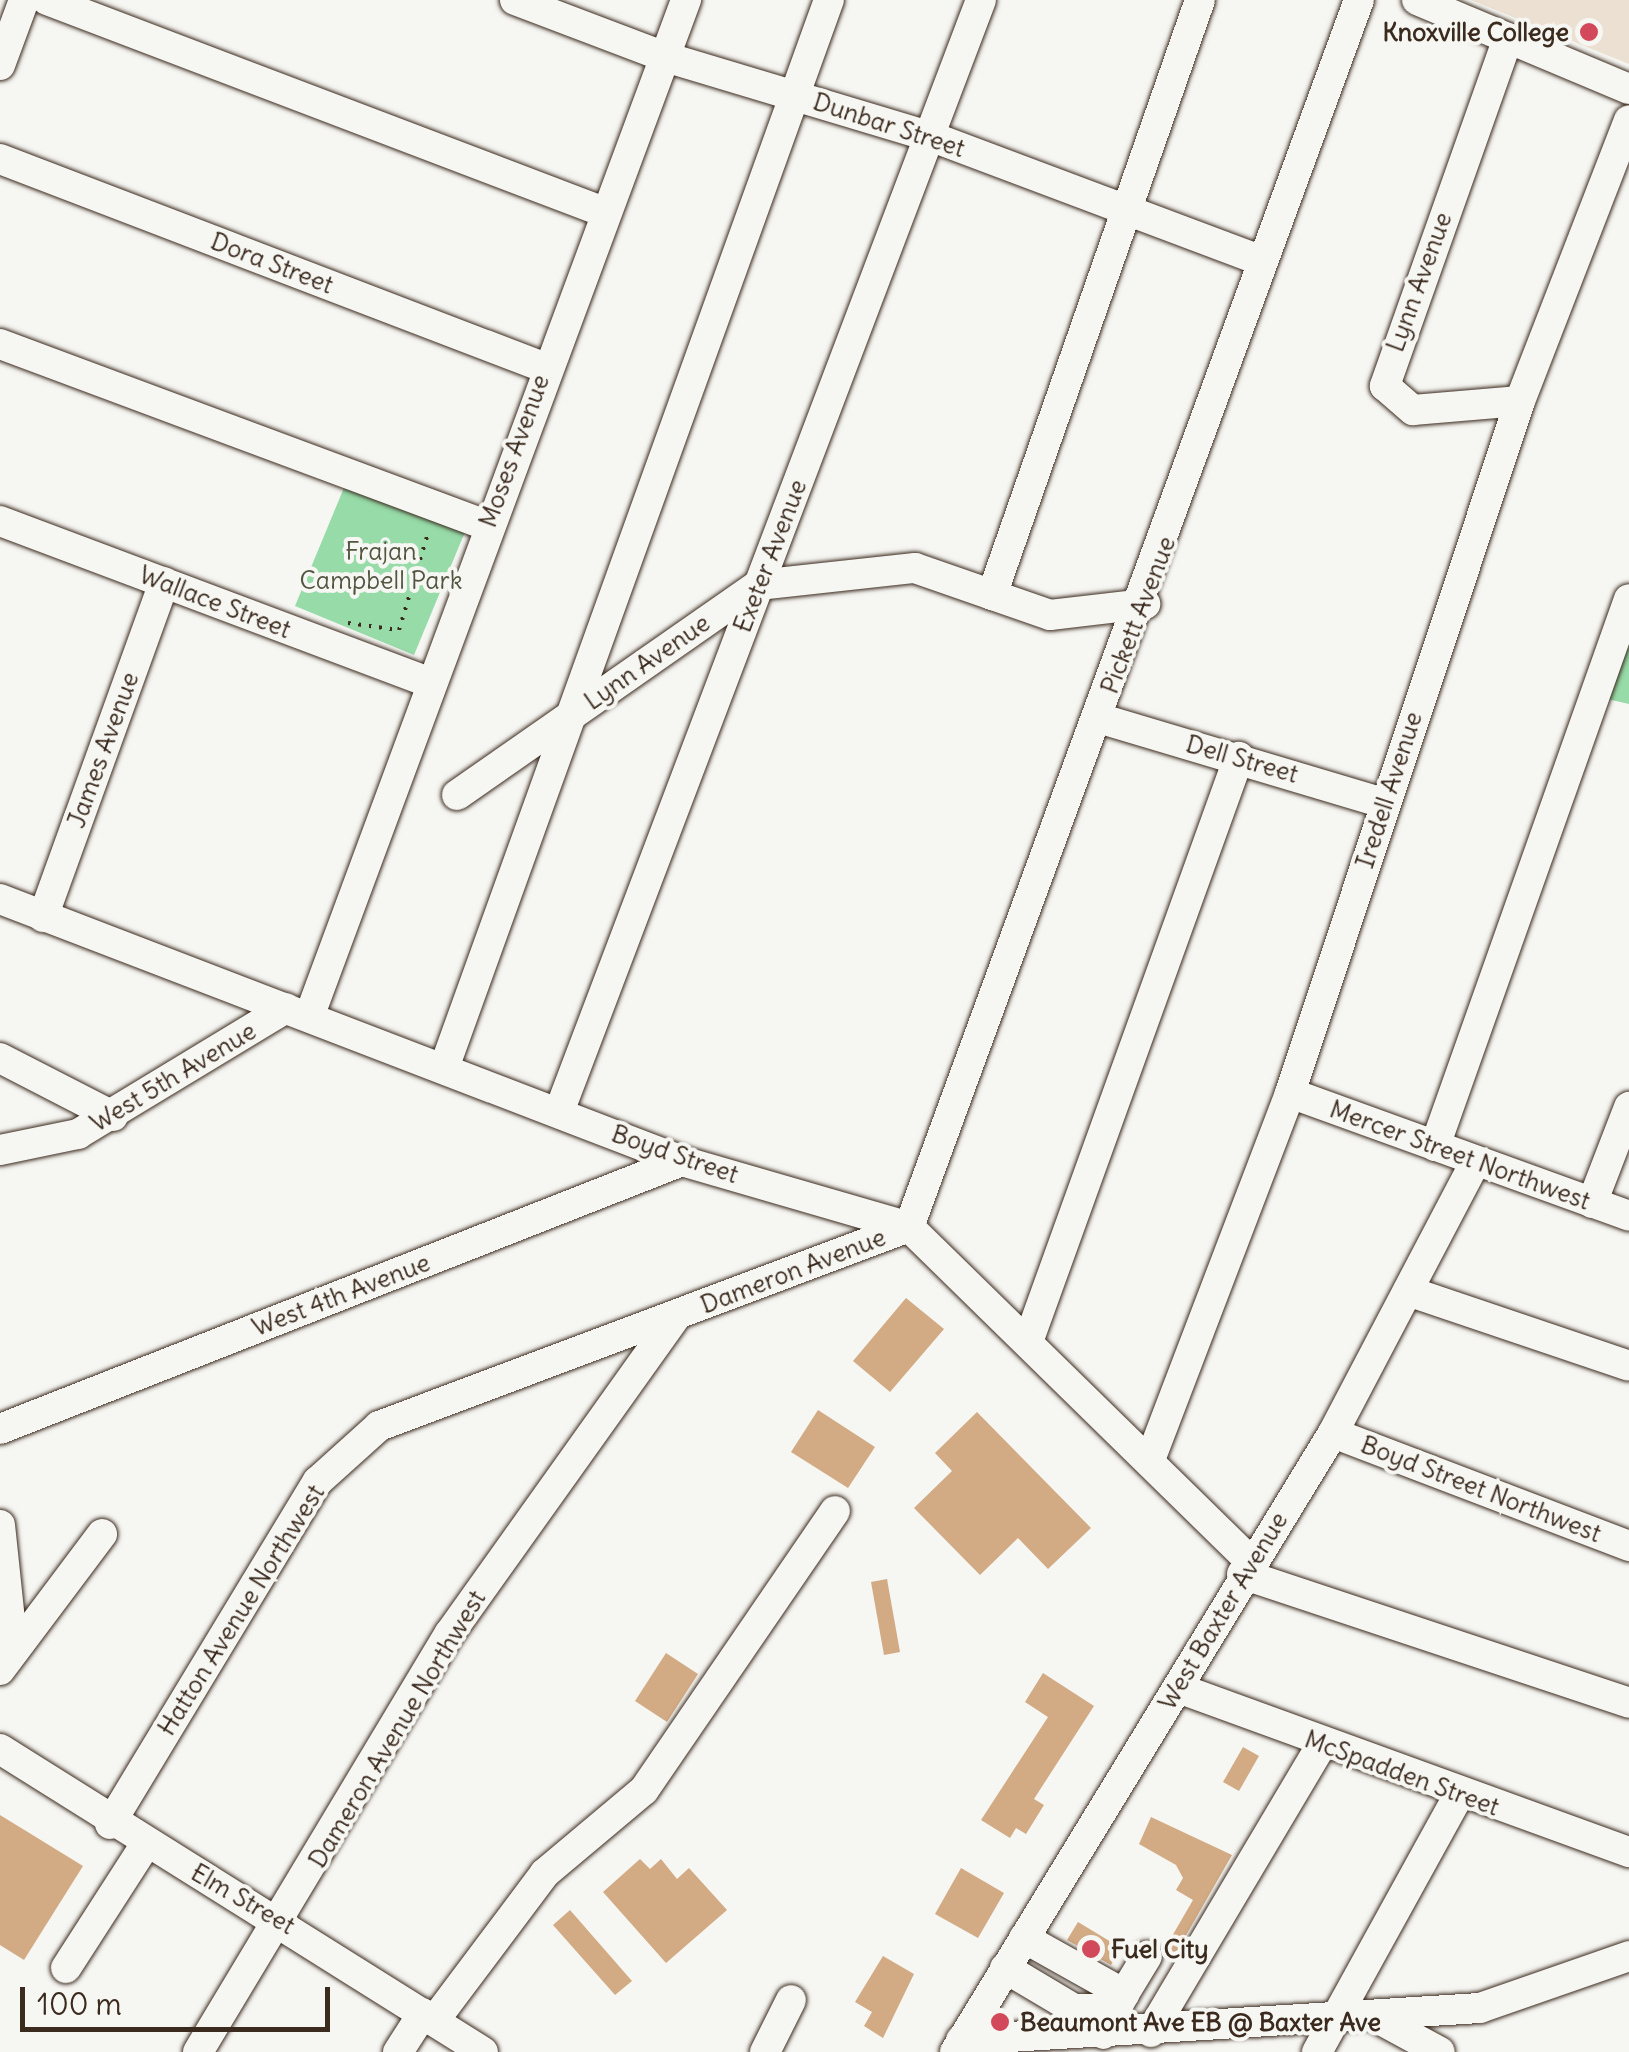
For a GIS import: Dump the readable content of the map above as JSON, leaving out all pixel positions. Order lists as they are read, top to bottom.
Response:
{
  "streets": {
    "street": [
      "Dunbar Street",
      "Dora Street",
      "Lynn Avenue",
      "Moses Avenue",
      "Exeter Avenue",
      "Wallace Street",
      "Pickett Avenue",
      "James Avenue",
      "Dell Street",
      "Iredell Avenue",
      "West 5th Avenue",
      "Boyd Street",
      "Mercer Street Northwest",
      "Dameron Avenue",
      "West 4th Avenue",
      "Boyd Street Northwest",
      "Hatton Avenue Northwest",
      "West Baxter Avenue",
      "Dameron Avenue Northwest",
      "McSpadden Street",
      "Elm Street"
    ]
  },
  "crossings": [
    ["Dunbar Street", "Moses Avenue"],
    ["Dunbar Street", "Exeter Avenue"],
    ["Dunbar Street", "Pickett Avenue"],
    ["Dora Street", "Moses Avenue"],
    ["Lynn Avenue", "Exeter Avenue"],
    ["Lynn Avenue", "Pickett Avenue"],
    ["Lynn Avenue", "Iredell Avenue"],
    ["Moses Avenue", "Wallace Street"],
    ["Moses Avenue", "West 5th Avenue"],
    ["Moses Avenue", "Boyd Street"],
    ["Exeter Avenue", "Boyd Street"],
    ["Wallace Street", "James Avenue"],
    ["Pickett Avenue", "Dell Street"],
    ["Pickett Avenue", "Boyd Street"],
    ["Pickett Avenue", "Dameron Avenue"],
    ["James Avenue", "Boyd Street"],
    ["Dell Street", "Iredell Avenue"],
    ["Iredell Avenue", "Boyd Street"],
    ["Iredell Avenue", "Mercer Street Northwest"],
    ["West 5th Avenue", "Boyd Street"],
    ["Boyd Street", "Dameron Avenue"],
    ["Boyd Street", "West 4th Avenue"],
    ["Boyd Street", "West Baxter Avenue"],
    ["Mercer Street Northwest", "West Baxter Avenue"],
    ["Dameron Avenue", "Hatton Avenue Northwest"],
    ["Dameron Avenue", "Dameron Avenue Northwest"],
    ["Boyd Street Northwest", "West Baxter Avenue"],
    ["Hatton Avenue Northwest", "Dameron Avenue Northwest"],
    ["Hatton Avenue Northwest", "Elm Street"],
    ["West Baxter Avenue", "McSpadden Street"],
    ["Dameron Avenue Northwest", "Elm Street"]
  ],
  "parks": ["Frajan Campbell Park"],
  "places": ["Knoxville College", "Fuel City", "Beaumont Ave EB @ Baxter Ave"],
  "scale_bar": "100 m"
}
